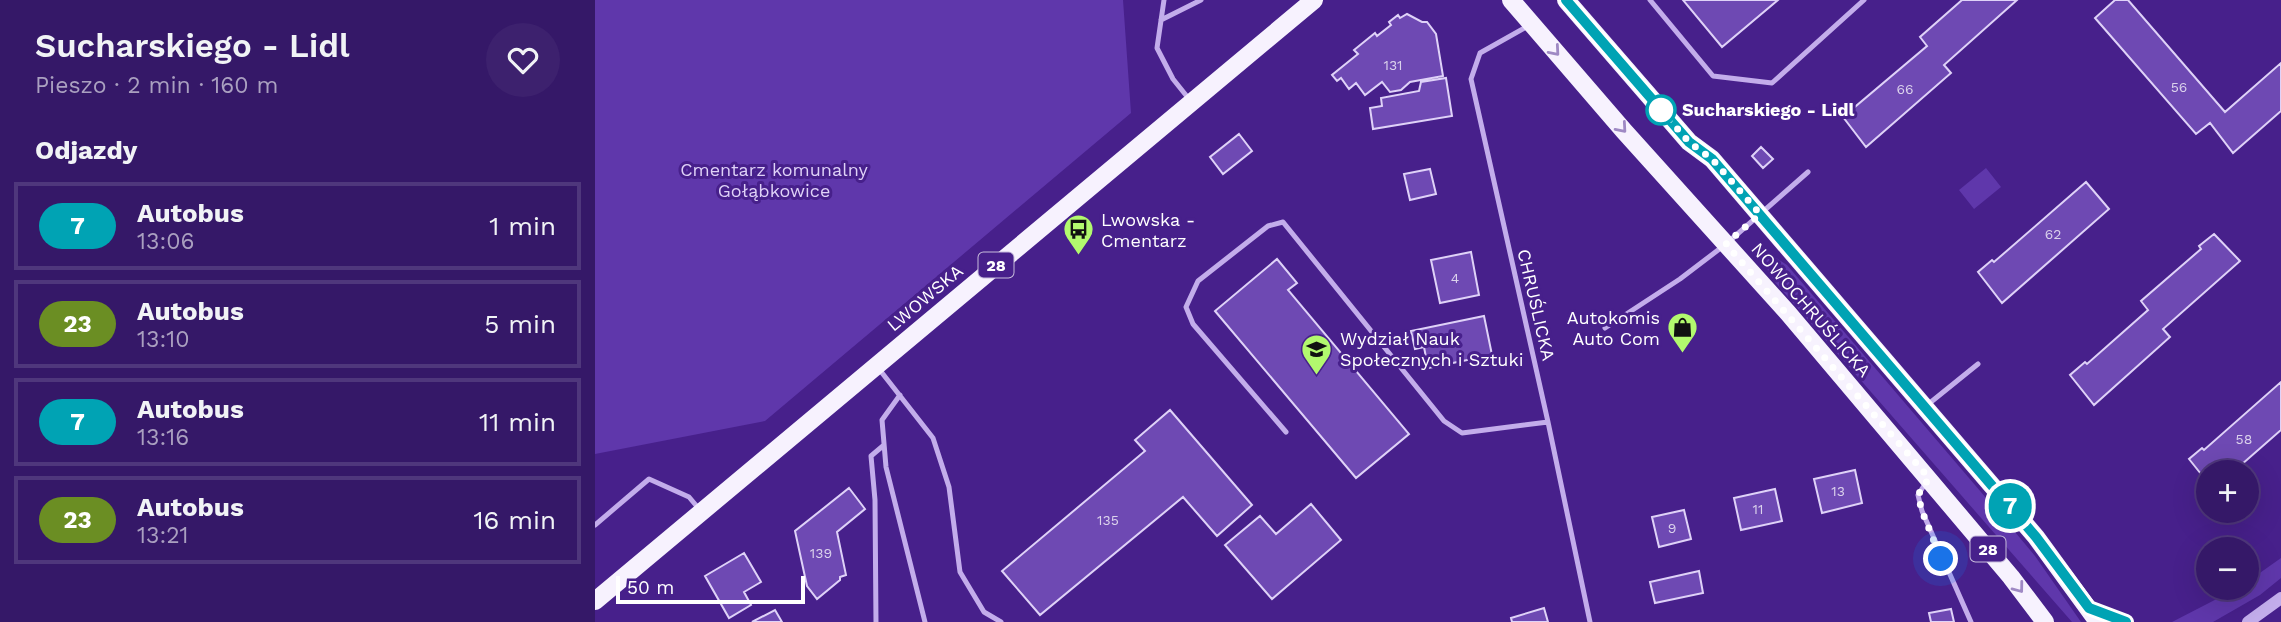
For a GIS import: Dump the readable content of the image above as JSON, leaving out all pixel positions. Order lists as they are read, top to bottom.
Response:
{
  "streets": {
    "main road": ["28", "LWOWSKA", "NOWOCHRUŚLICKA"],
    "lane": ["CHRUŚLICKA"]
  },
  "crossings": [
    ["CHRUŚLICKA", "NOWOCHRUŚLICKA"]
  ],
  "parks": ["Cmentarz komunalny Gołąbkowice"],
  "places": {
    "other": ["Sucharskiego - Lidl"],
    "bus stop": ["Lwowska - Cmentarz"],
    "shop": ["Autokomis Auto Com"],
    "school or university": ["Wydział Nauk Społecznych i Sztuki"]
  },
  "lines": ["bus line 7"],
  "house_numbers": [
    "131",
    "56",
    "66",
    "62",
    "4",
    "58",
    "13",
    "11",
    "135",
    "9",
    "139"
  ],
  "scale_bar": "50 m",
  "page": {
    "heading": [
      ["Sucharskiego - Lidl", "Pieszo · 2 min · 160 m"],
      "Odjazdy"
    ],
    "on_map": "7",
    "list": [
      {
        "mark": "7",
        "name": "Autobus",
        "note": "13:06",
        "value": "1 min"
      },
      {
        "mark": "23",
        "name": "Autobus",
        "note": "13:10",
        "value": "5 min"
      },
      {
        "mark": "7",
        "name": "Autobus",
        "note": "13:16",
        "value": "11 min"
      },
      {
        "mark": "23",
        "name": "Autobus",
        "note": "13:21",
        "value": "16 min"
      }
    ],
    "map_buttons": ["+", "−"],
    "scale": "50 m"
  }
}
